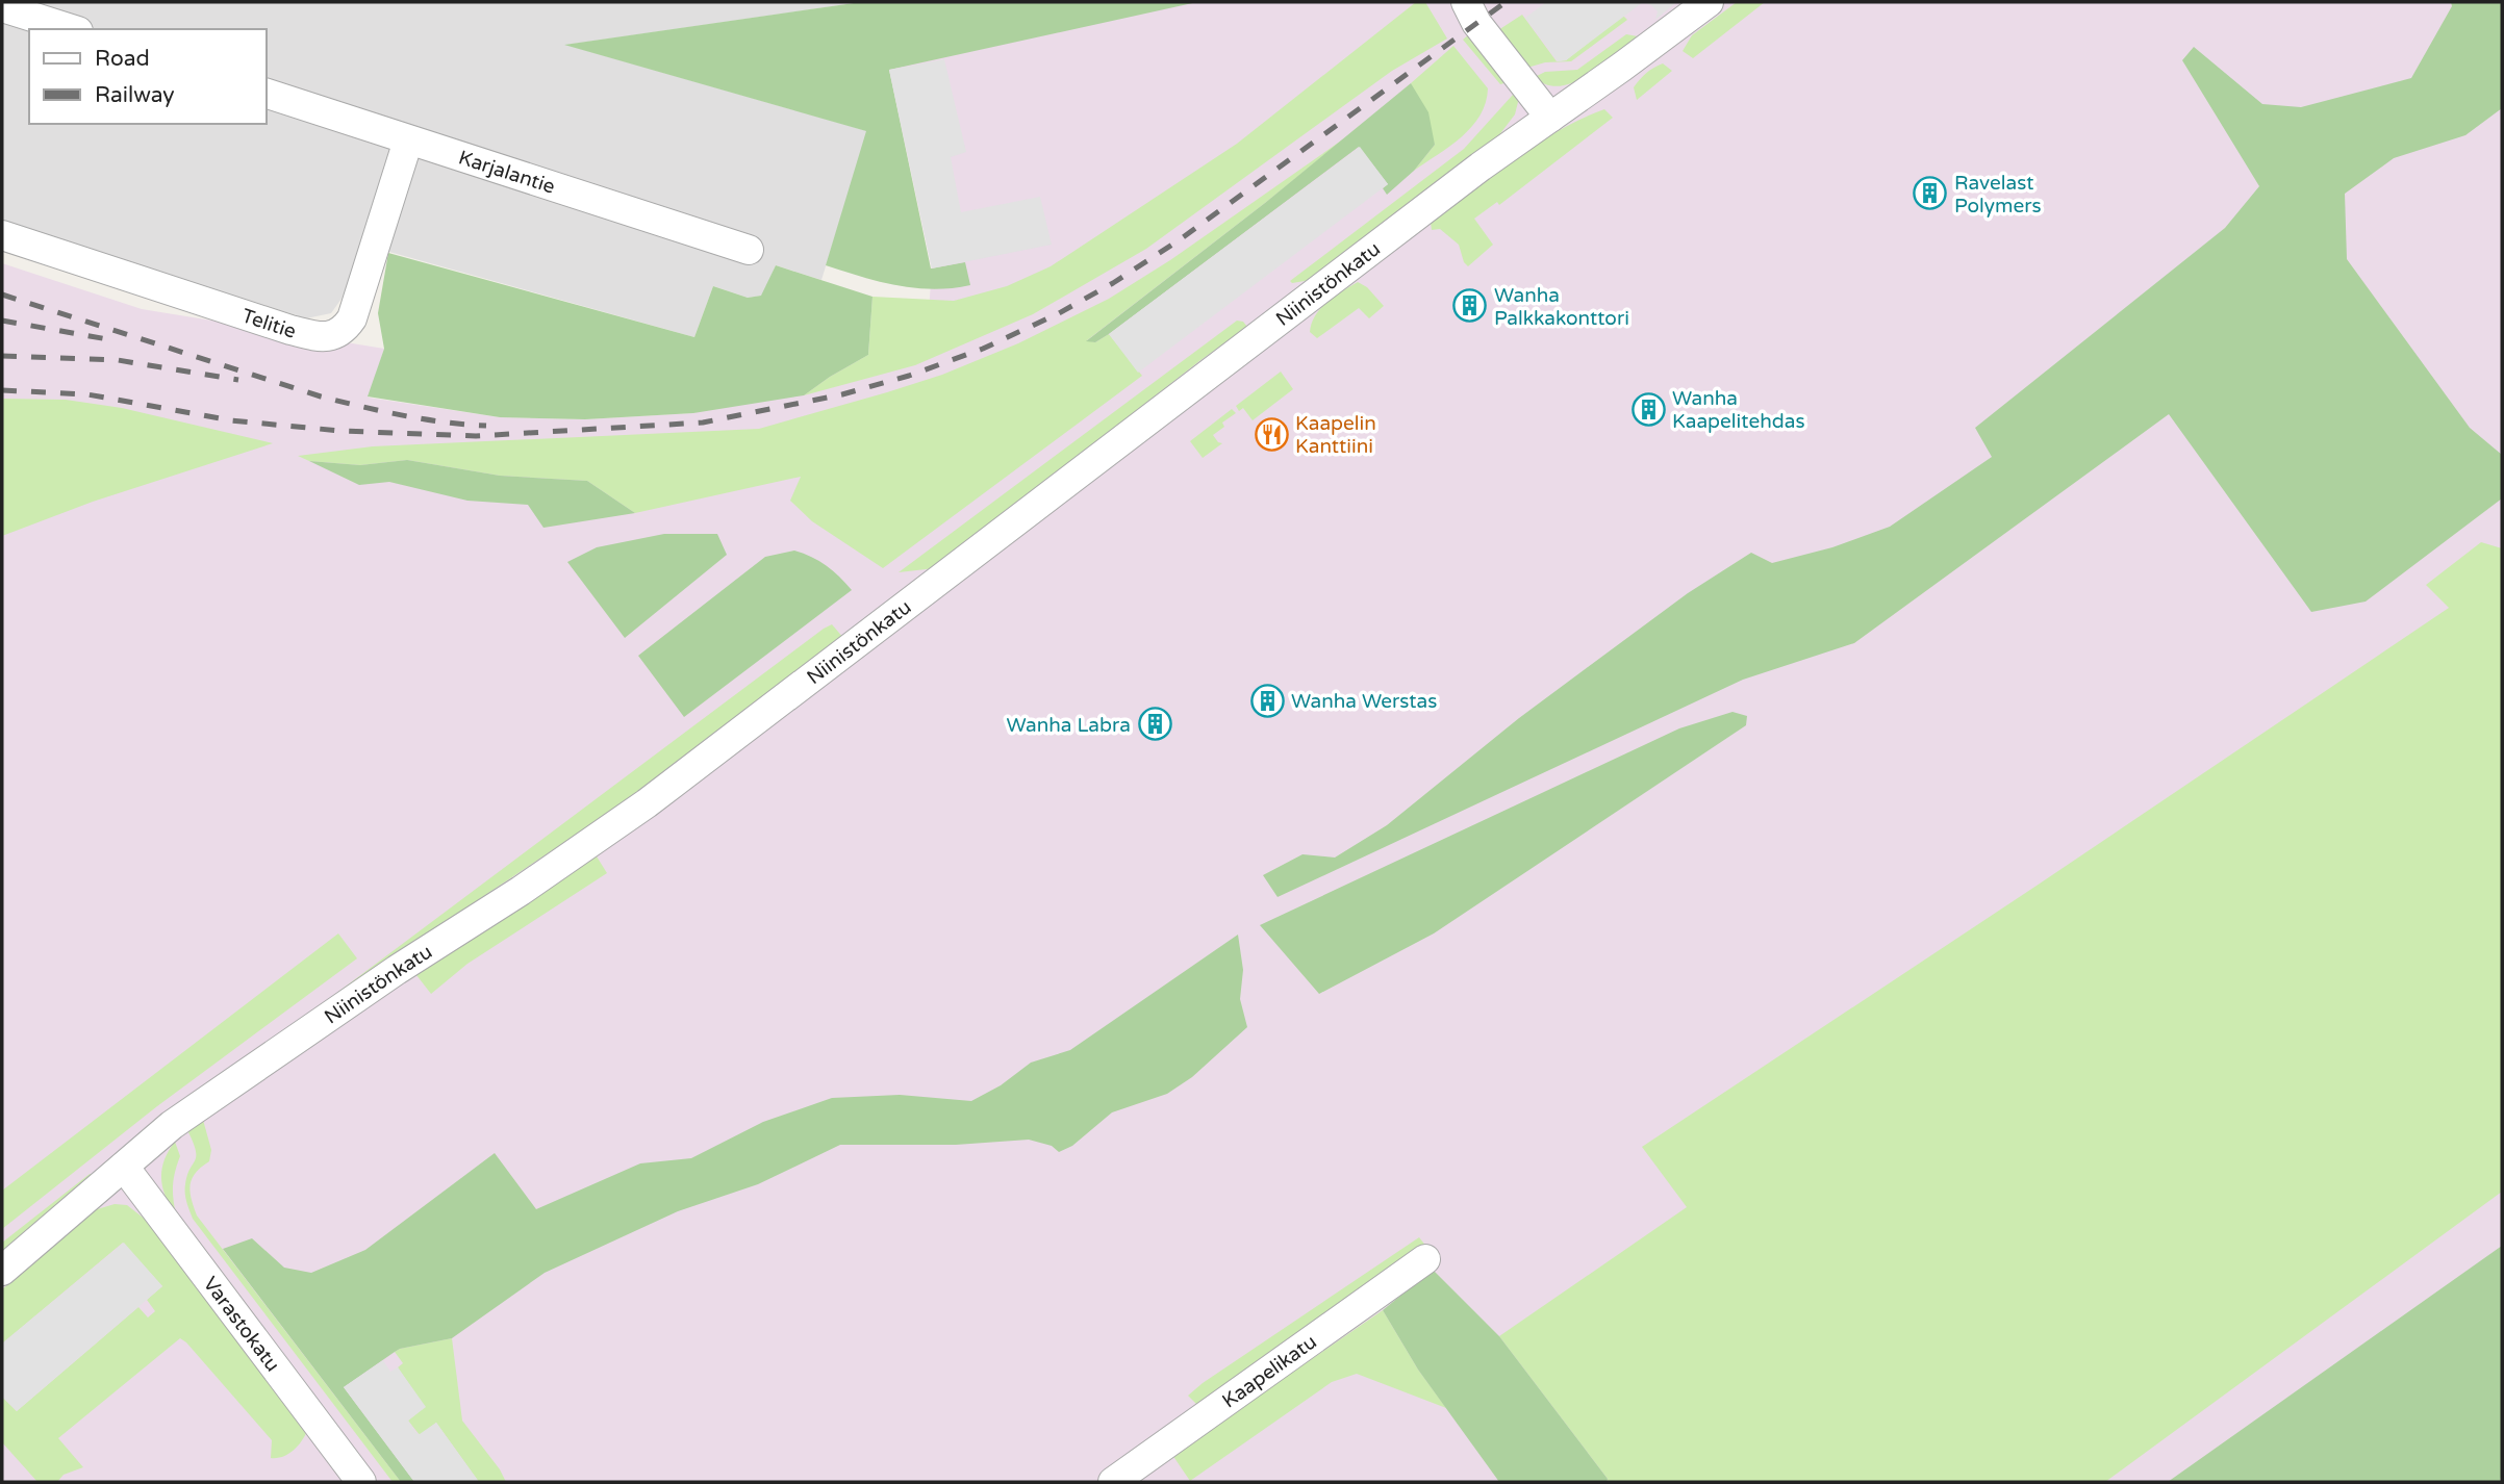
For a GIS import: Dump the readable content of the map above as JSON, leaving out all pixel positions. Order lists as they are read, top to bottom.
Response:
{
  "streets": {
    "street": [
      "Karjalantie",
      "Niinistönkatu",
      "Telitie",
      "Varastokatu",
      "Kaapelikatu"
    ]
  },
  "crossings": [
    ["Karjalantie", "Telitie"],
    ["Niinistönkatu", "Varastokatu"]
  ],
  "places": {
    "building": [
      "Ravelast Polymers",
      "Wanha Palkkakonttori",
      "Wanha Kaapelitehdas",
      "Wanha Werstas",
      "Wanha Labra"
    ],
    "restaurant": ["Kaapelin Kanttiini"]
  },
  "legend": ["Road", "Railway"]
}
